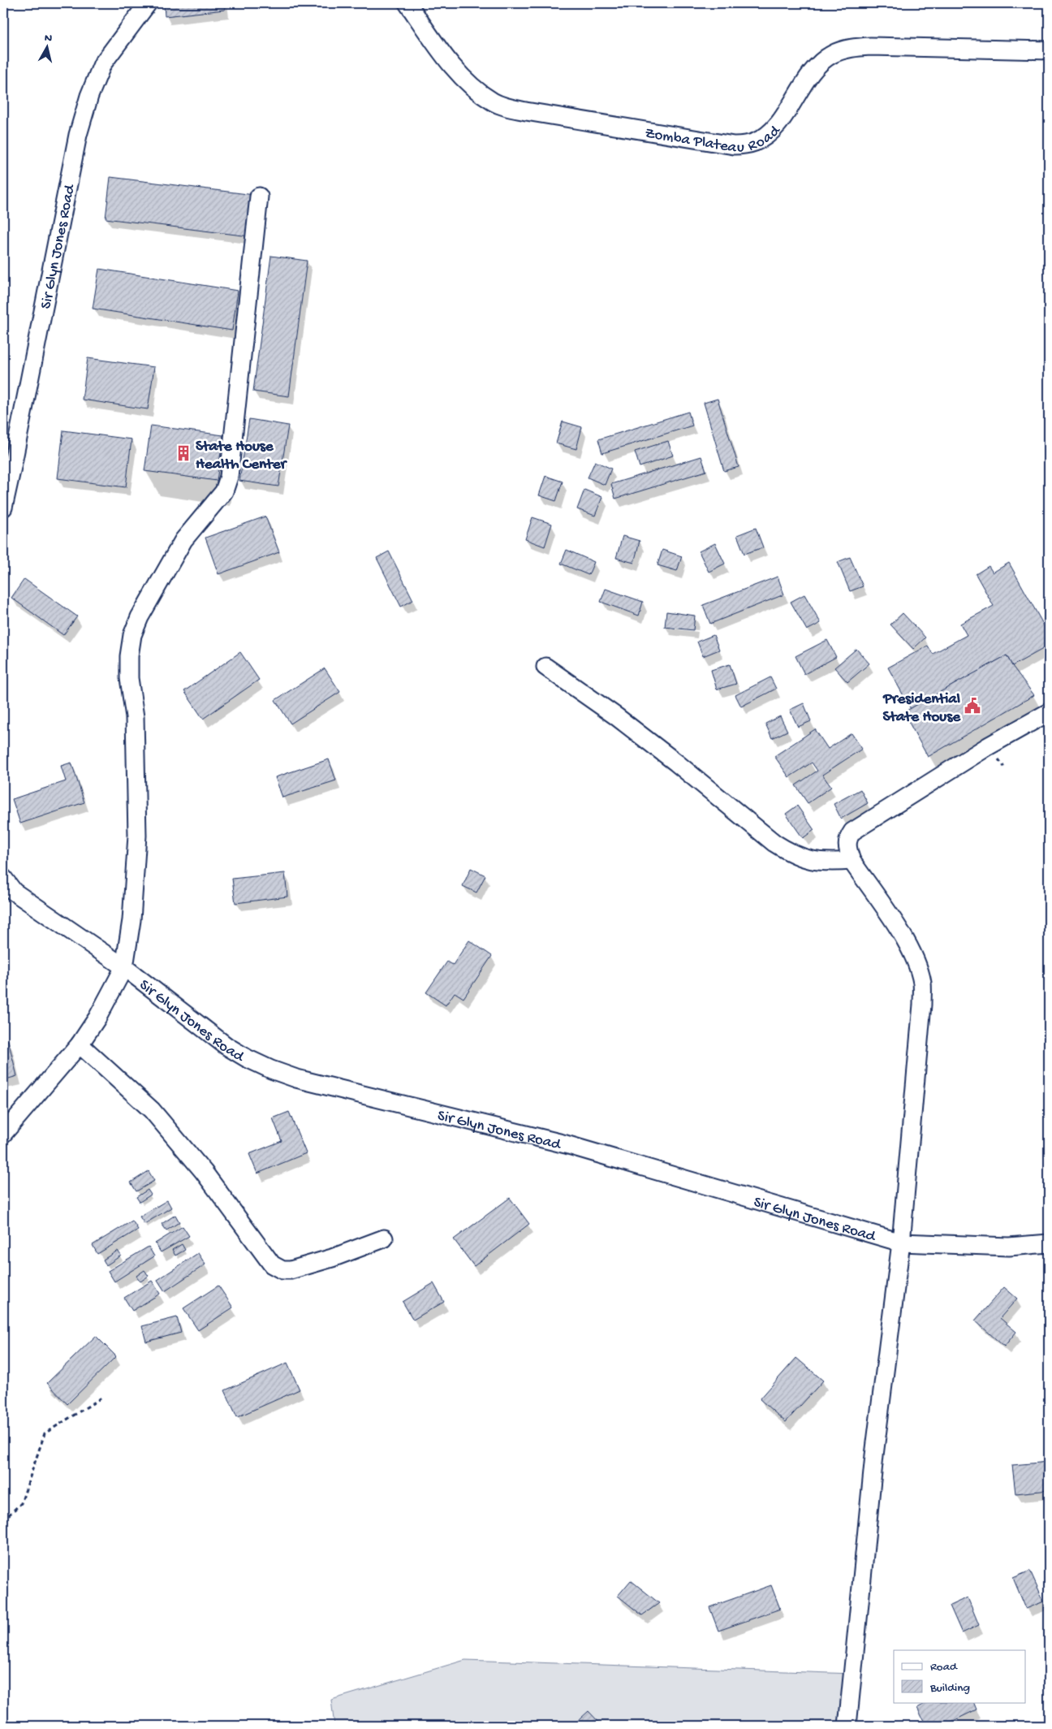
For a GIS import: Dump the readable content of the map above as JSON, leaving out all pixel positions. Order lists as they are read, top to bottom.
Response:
{
  "streets": {
    "street": ["Zomba Plateau Road", "Sir Glyn Jones Road"]
  },
  "places": {
    "building": ["State House Health Center"],
    "public building": ["Presidential State House"]
  },
  "legend": ["Road", "Building"],
  "north": "top"
}
